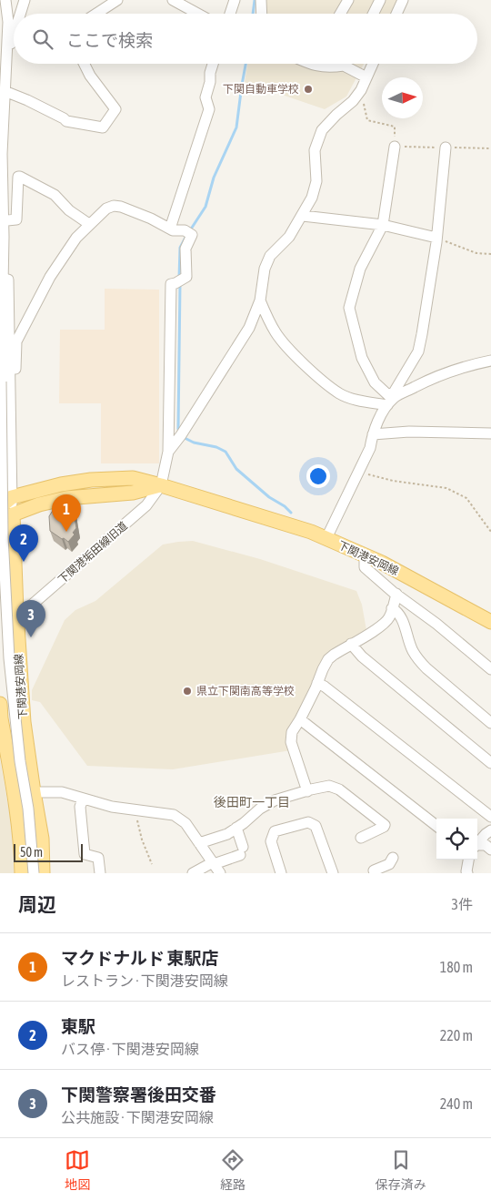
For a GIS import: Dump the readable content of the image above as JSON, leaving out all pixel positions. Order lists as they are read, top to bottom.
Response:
{
  "streets": {
    "main road": ["下関港安岡線"],
    "street": ["下関港垢田線旧道"]
  },
  "crossings": [
    ["下関港垢田線旧道", "下関港安岡線"]
  ],
  "districts": ["後田町一丁目"],
  "places": ["下関自動車学校", "県立下関南高等学校"],
  "scale_bar": "50 m",
  "north": "right",
  "page": {
    "search": "ここで検索",
    "pins": ["1", "2", "3"],
    "scale": "50 m",
    "heading": ["周辺", "3件"],
    "list": [
      {
        "mark": "1",
        "name": "マクドナルド 東駅店",
        "note": "レストラン · 下関港安岡線",
        "value": "180 m"
      },
      {
        "mark": "2",
        "name": "東駅",
        "note": "バス停 · 下関港安岡線",
        "value": "220 m"
      },
      {
        "mark": "3",
        "name": "下関警察署後田交番",
        "note": "公共施設 · 下関港安岡線",
        "value": "240 m"
      }
    ],
    "nav": ["地図", "経路", "保存済み"]
  }
}
